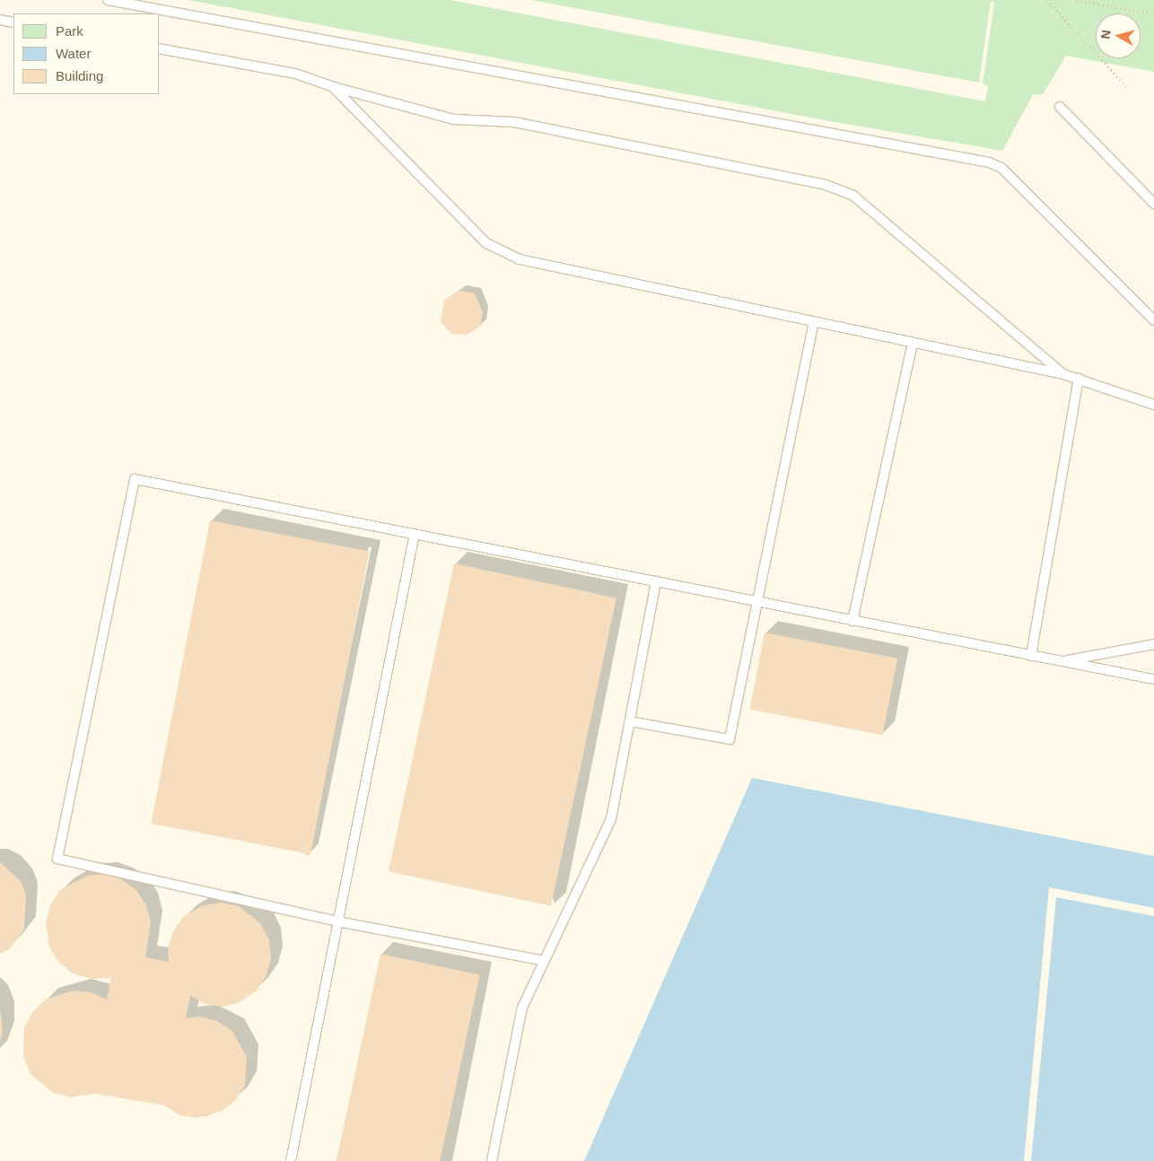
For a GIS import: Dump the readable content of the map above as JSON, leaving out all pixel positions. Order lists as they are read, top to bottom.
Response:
{
  "legend": ["Park", "Water", "Building"],
  "north": "left"
}
